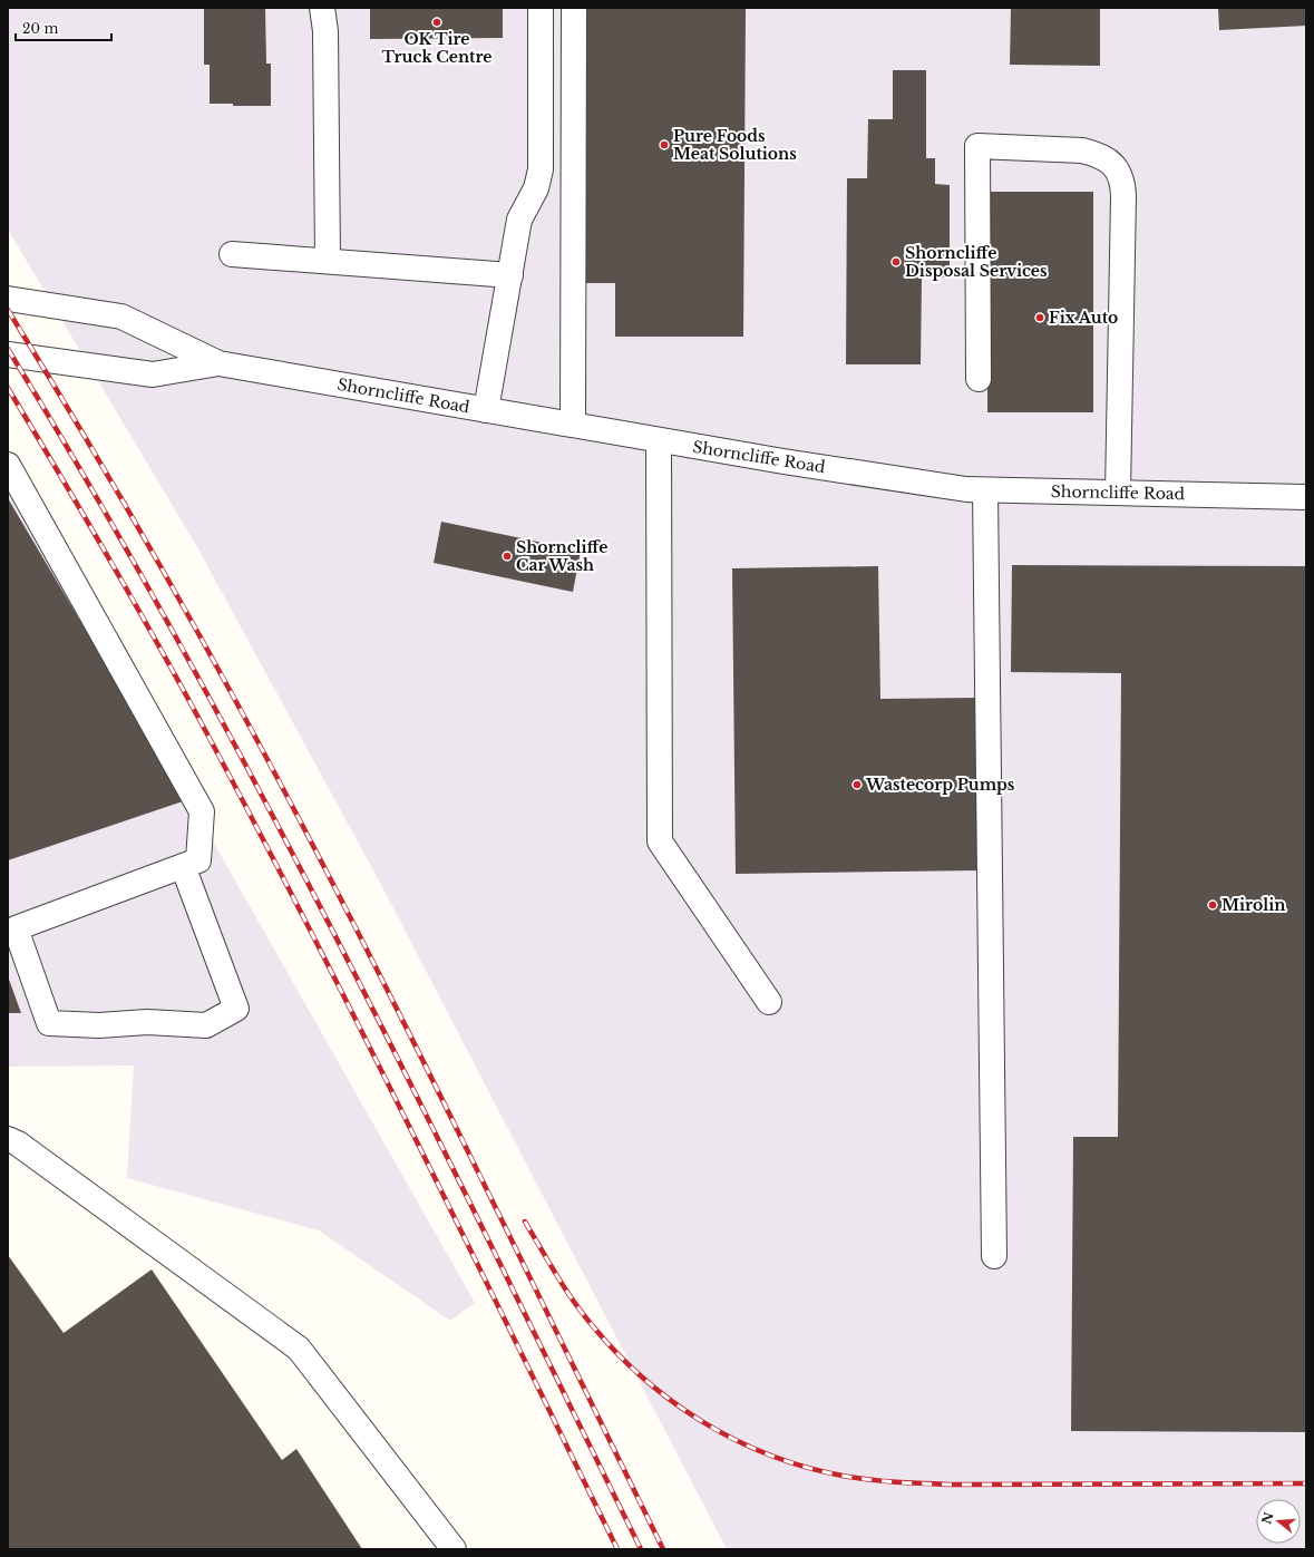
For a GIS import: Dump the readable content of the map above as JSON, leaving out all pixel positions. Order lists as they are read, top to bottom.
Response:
{
  "streets": {
    "street": ["Shorncliffe Road"]
  },
  "places": [
    "OK Tire Truck Centre",
    "Pure Foods Meat Solutions",
    "Shorncliffe Disposal Services",
    "Fix Auto",
    "Shorncliffe Car Wash",
    "Wastecorp Pumps",
    "Mirolin"
  ],
  "scale_bar": "20 m",
  "north": "left"
}
